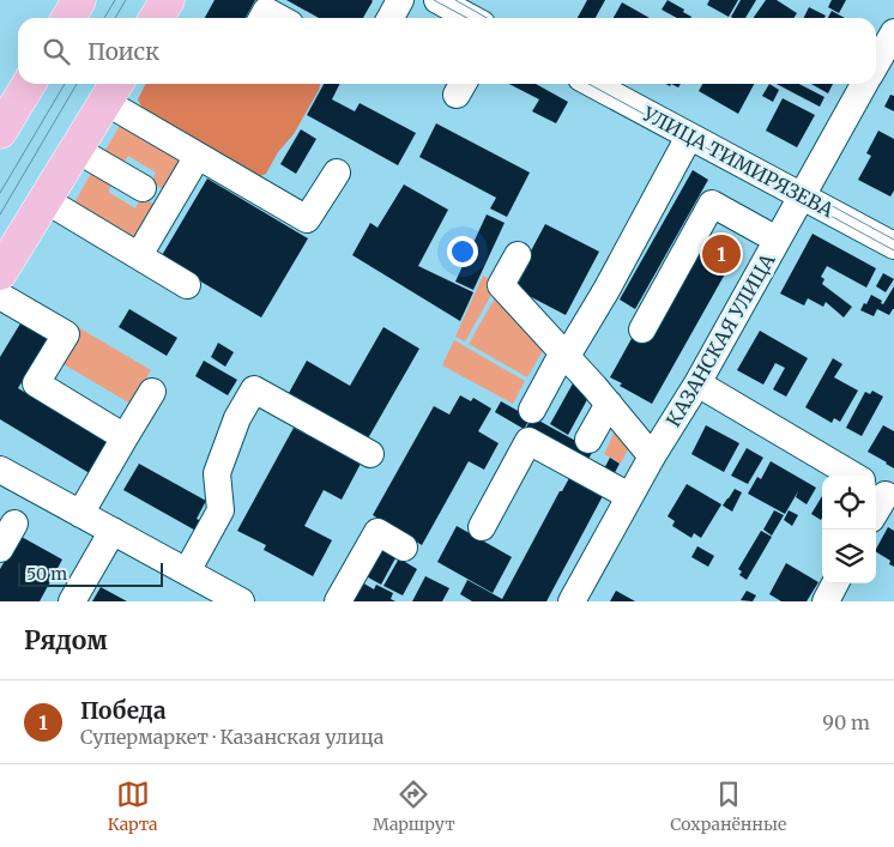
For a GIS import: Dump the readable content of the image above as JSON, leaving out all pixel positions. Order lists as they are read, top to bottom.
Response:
{
  "streets": {
    "street": ["УЛИЦА ТИМИРЯЗЕВА", "КАЗАНСКАЯ УЛИЦА"]
  },
  "crossings": [
    ["УЛИЦА ТИМИРЯЗЕВА", "КАЗАНСКАЯ УЛИЦА"]
  ],
  "scale_bar": "50 m",
  "page": {
    "search": "Поиск",
    "pins": "1",
    "scale": "50 m",
    "heading": "Рядом",
    "list": [
      {
        "mark": "1",
        "name": "Победа",
        "note": "Супермаркет · Казанская улица",
        "value": "90 m"
      }
    ],
    "nav": ["Карта", "Маршрут", "Сохранённые"]
  }
}
